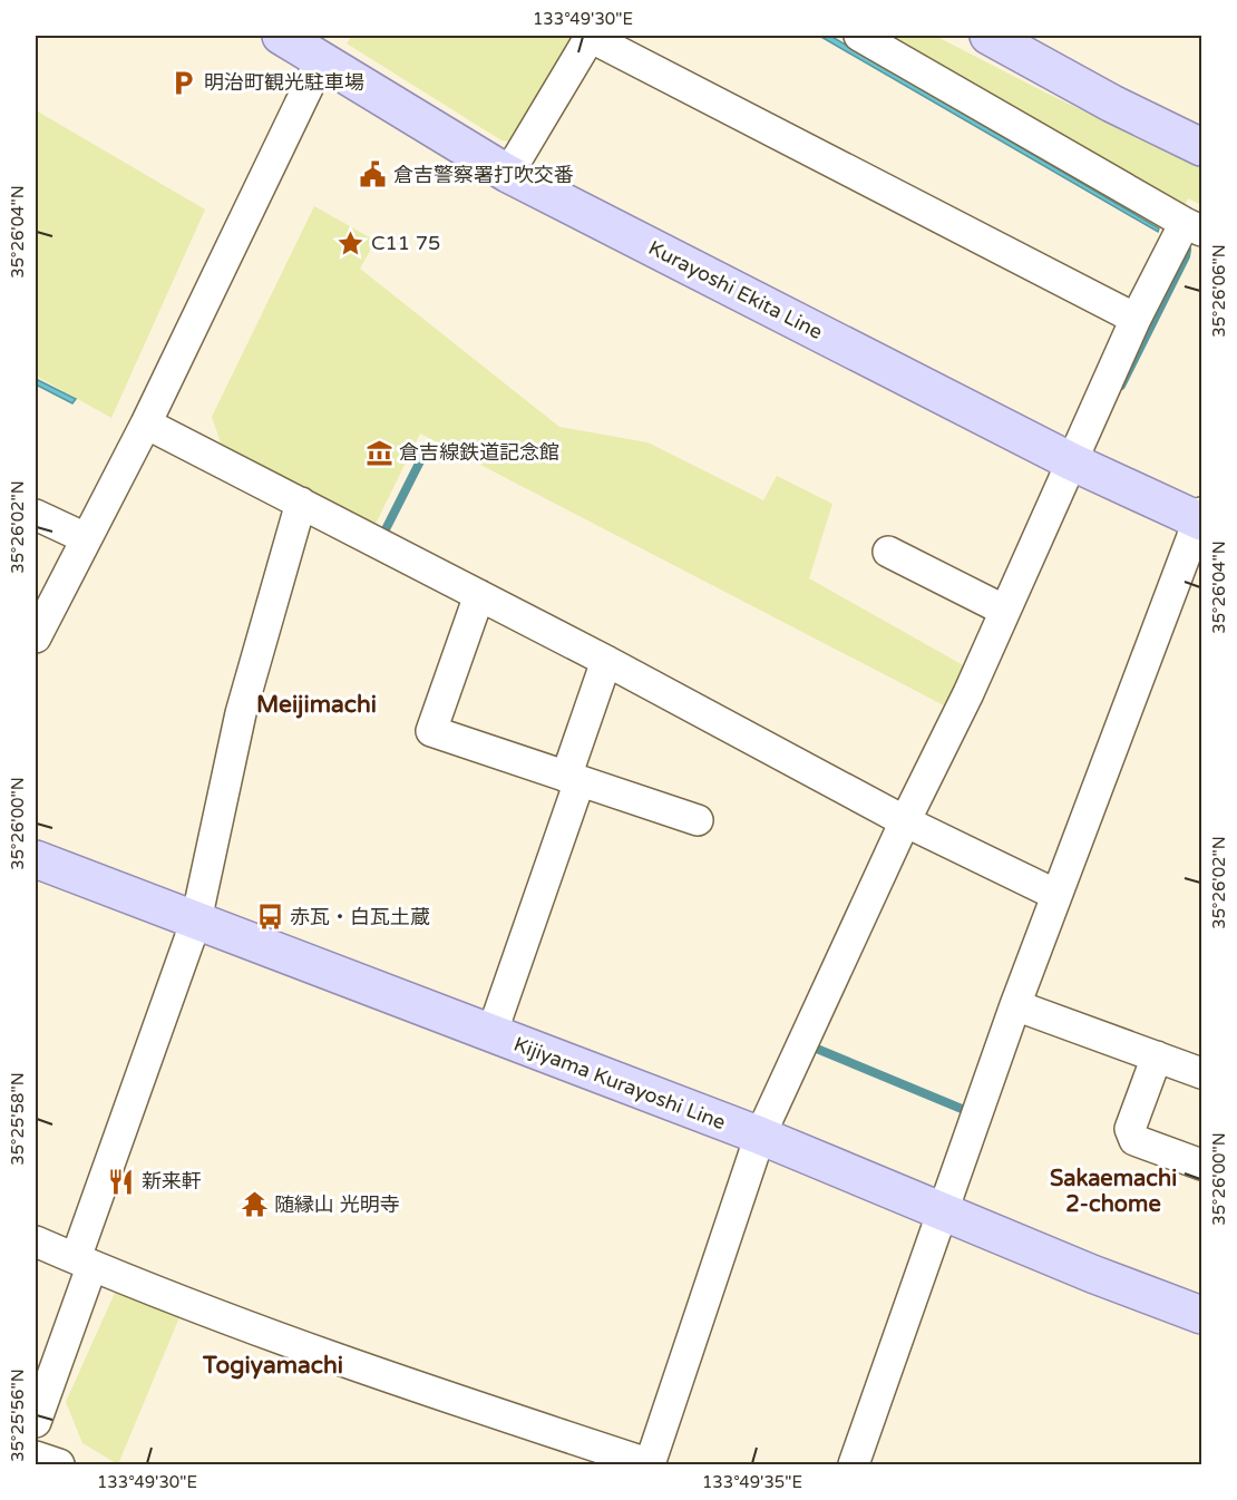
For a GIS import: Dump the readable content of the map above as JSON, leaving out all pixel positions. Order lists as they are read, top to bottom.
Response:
{
  "streets": {
    "main road": ["Kurayoshi Ekita Line", "Kijiyama Kurayoshi Line"]
  },
  "districts": ["Meijimachi", "Sakaemachi 2-chome", "Togiyamachi"],
  "places": {
    "parking": ["明治町観光駐車場"],
    "public building": ["倉吉警察署打吹交番"],
    "place": ["C11 75"],
    "museum": ["倉吉線鉄道記念館"],
    "bus stop": ["赤瓦・白瓦土蔵"],
    "restaurant": ["新来軒"],
    "temple": ["随縁山 光明寺"]
  },
  "coordinates": [
    "133°49'30\"E",
    "35°26'04\"N",
    "35°26'06\"N",
    "35°26'02\"N",
    "35°26'00\"N",
    "35°25'58\"N",
    "35°25'56\"N",
    "133°49'35\"E"
  ]
}
